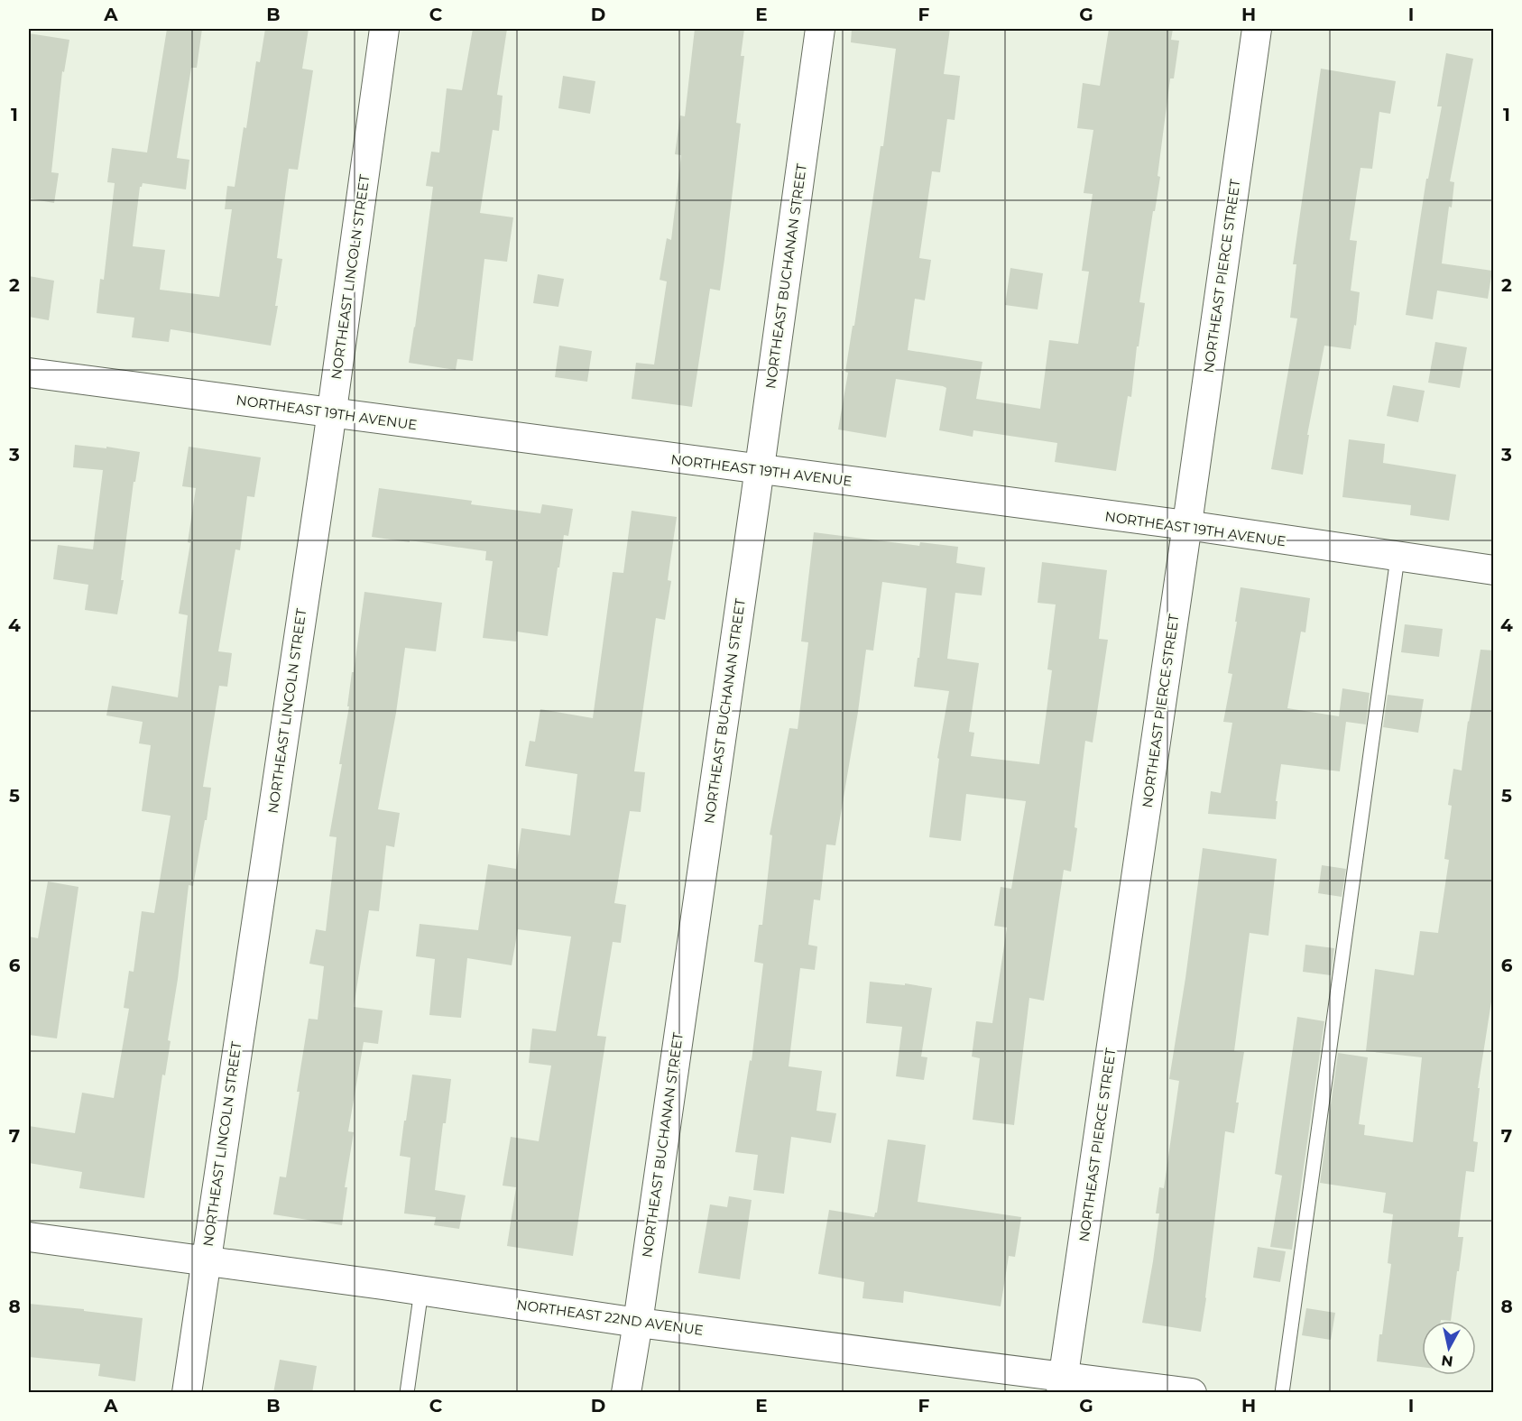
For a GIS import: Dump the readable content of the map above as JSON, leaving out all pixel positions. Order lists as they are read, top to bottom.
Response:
{
  "streets": {
    "street": [
      "NORTHEAST BUCHANAN STREET",
      "NORTHEAST PIERCE STREET",
      "NORTHEAST LINCOLN STREET",
      "NORTHEAST 19TH AVENUE",
      "NORTHEAST 22ND AVENUE"
    ]
  },
  "crossings": [
    ["NORTHEAST BUCHANAN STREET", "NORTHEAST 19TH AVENUE"],
    ["NORTHEAST BUCHANAN STREET", "NORTHEAST 22ND AVENUE"],
    ["NORTHEAST PIERCE STREET", "NORTHEAST 19TH AVENUE"],
    ["NORTHEAST PIERCE STREET", "NORTHEAST 22ND AVENUE"],
    ["NORTHEAST LINCOLN STREET", "NORTHEAST 19TH AVENUE"],
    ["NORTHEAST LINCOLN STREET", "NORTHEAST 22ND AVENUE"]
  ],
  "north": "bottom",
  "grid": {
    "columns": [
      "A",
      "B",
      "C",
      "D",
      "E",
      "F",
      "G",
      "H",
      "I"
    ],
    "rows": [
      "1",
      "2",
      "3",
      "4",
      "5",
      "6",
      "7",
      "8"
    ]
  }
}
